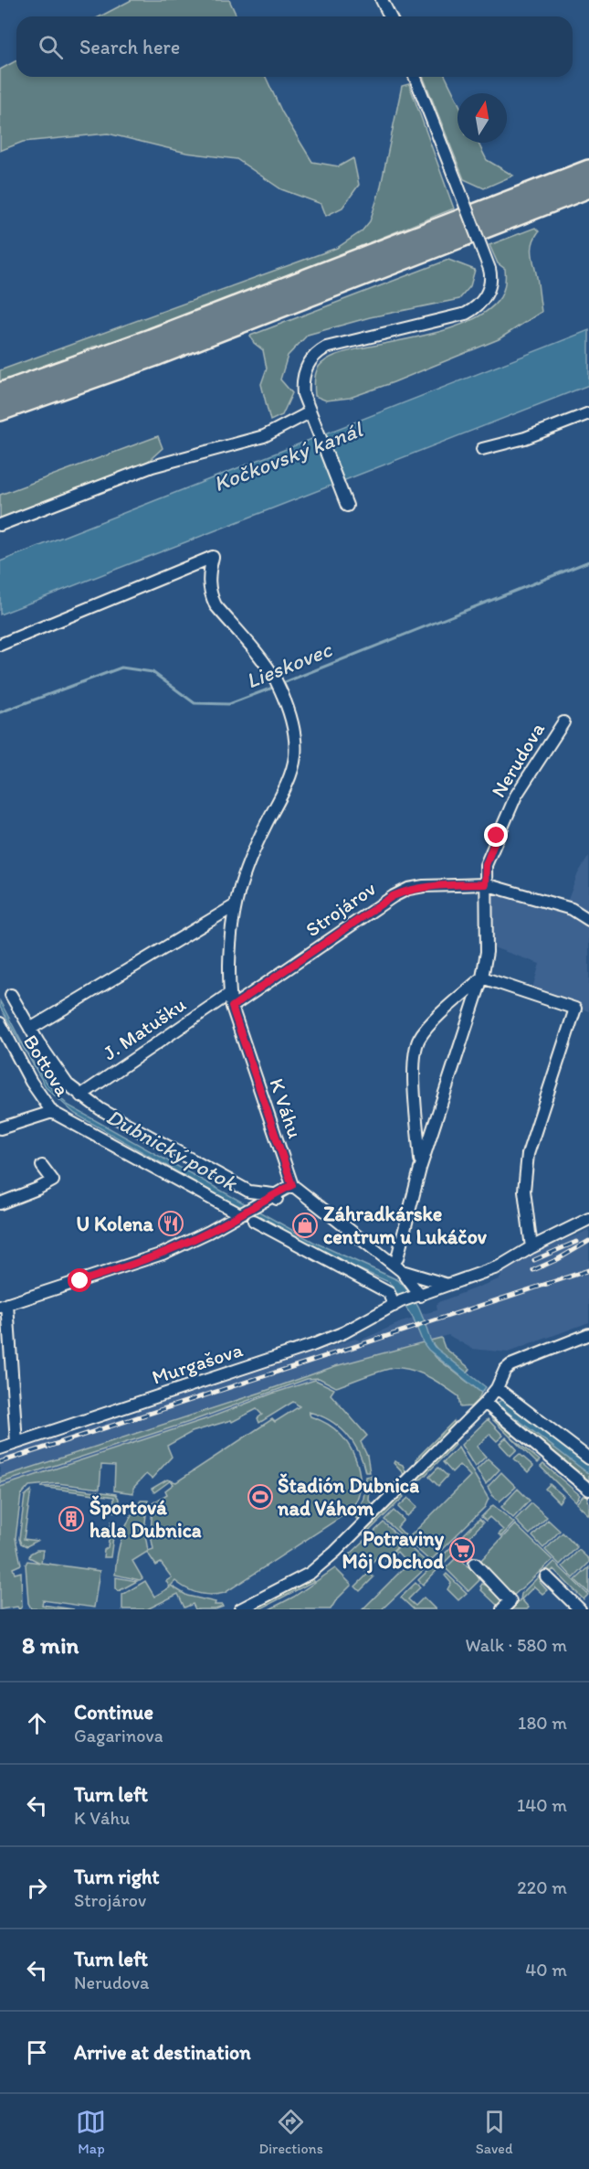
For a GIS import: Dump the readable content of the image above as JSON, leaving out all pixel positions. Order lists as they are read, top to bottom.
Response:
{
  "streets": {
    "street": [
      "Nerudova",
      "Strojárov",
      "J. Matušku",
      "Bottova",
      "K Váhu",
      "Murgašova"
    ]
  },
  "crossings": [
    ["Nerudova", "Strojárov"],
    ["Strojárov", "K Váhu"],
    ["J. Matušku", "K Váhu"]
  ],
  "water": ["Kočkovský kanál", "Lieskovec", "Dubnický potok"],
  "places": {
    "restaurant": ["U Kolena"],
    "shop": ["Záhradkárske centrum u Lukáčov"],
    "sports": ["Štadión Dubnica nad Váhom"],
    "building": ["Športová hala Dubnica"],
    "supermarket": ["Potraviny Môj Obchod"]
  },
  "north": "top",
  "page": {
    "search": "Search here",
    "heading": ["8 min", "Walk · 580 m"],
    "list": [
      ["Continue", "Gagarinova", "180 m"],
      ["Turn left", "K Váhu", "140 m"],
      ["Turn right", "Strojárov", "220 m"],
      ["Turn left", "Nerudova", "40 m"],
      "Arrive at destination"
    ],
    "nav": ["Map", "Directions", "Saved"]
  }
}
